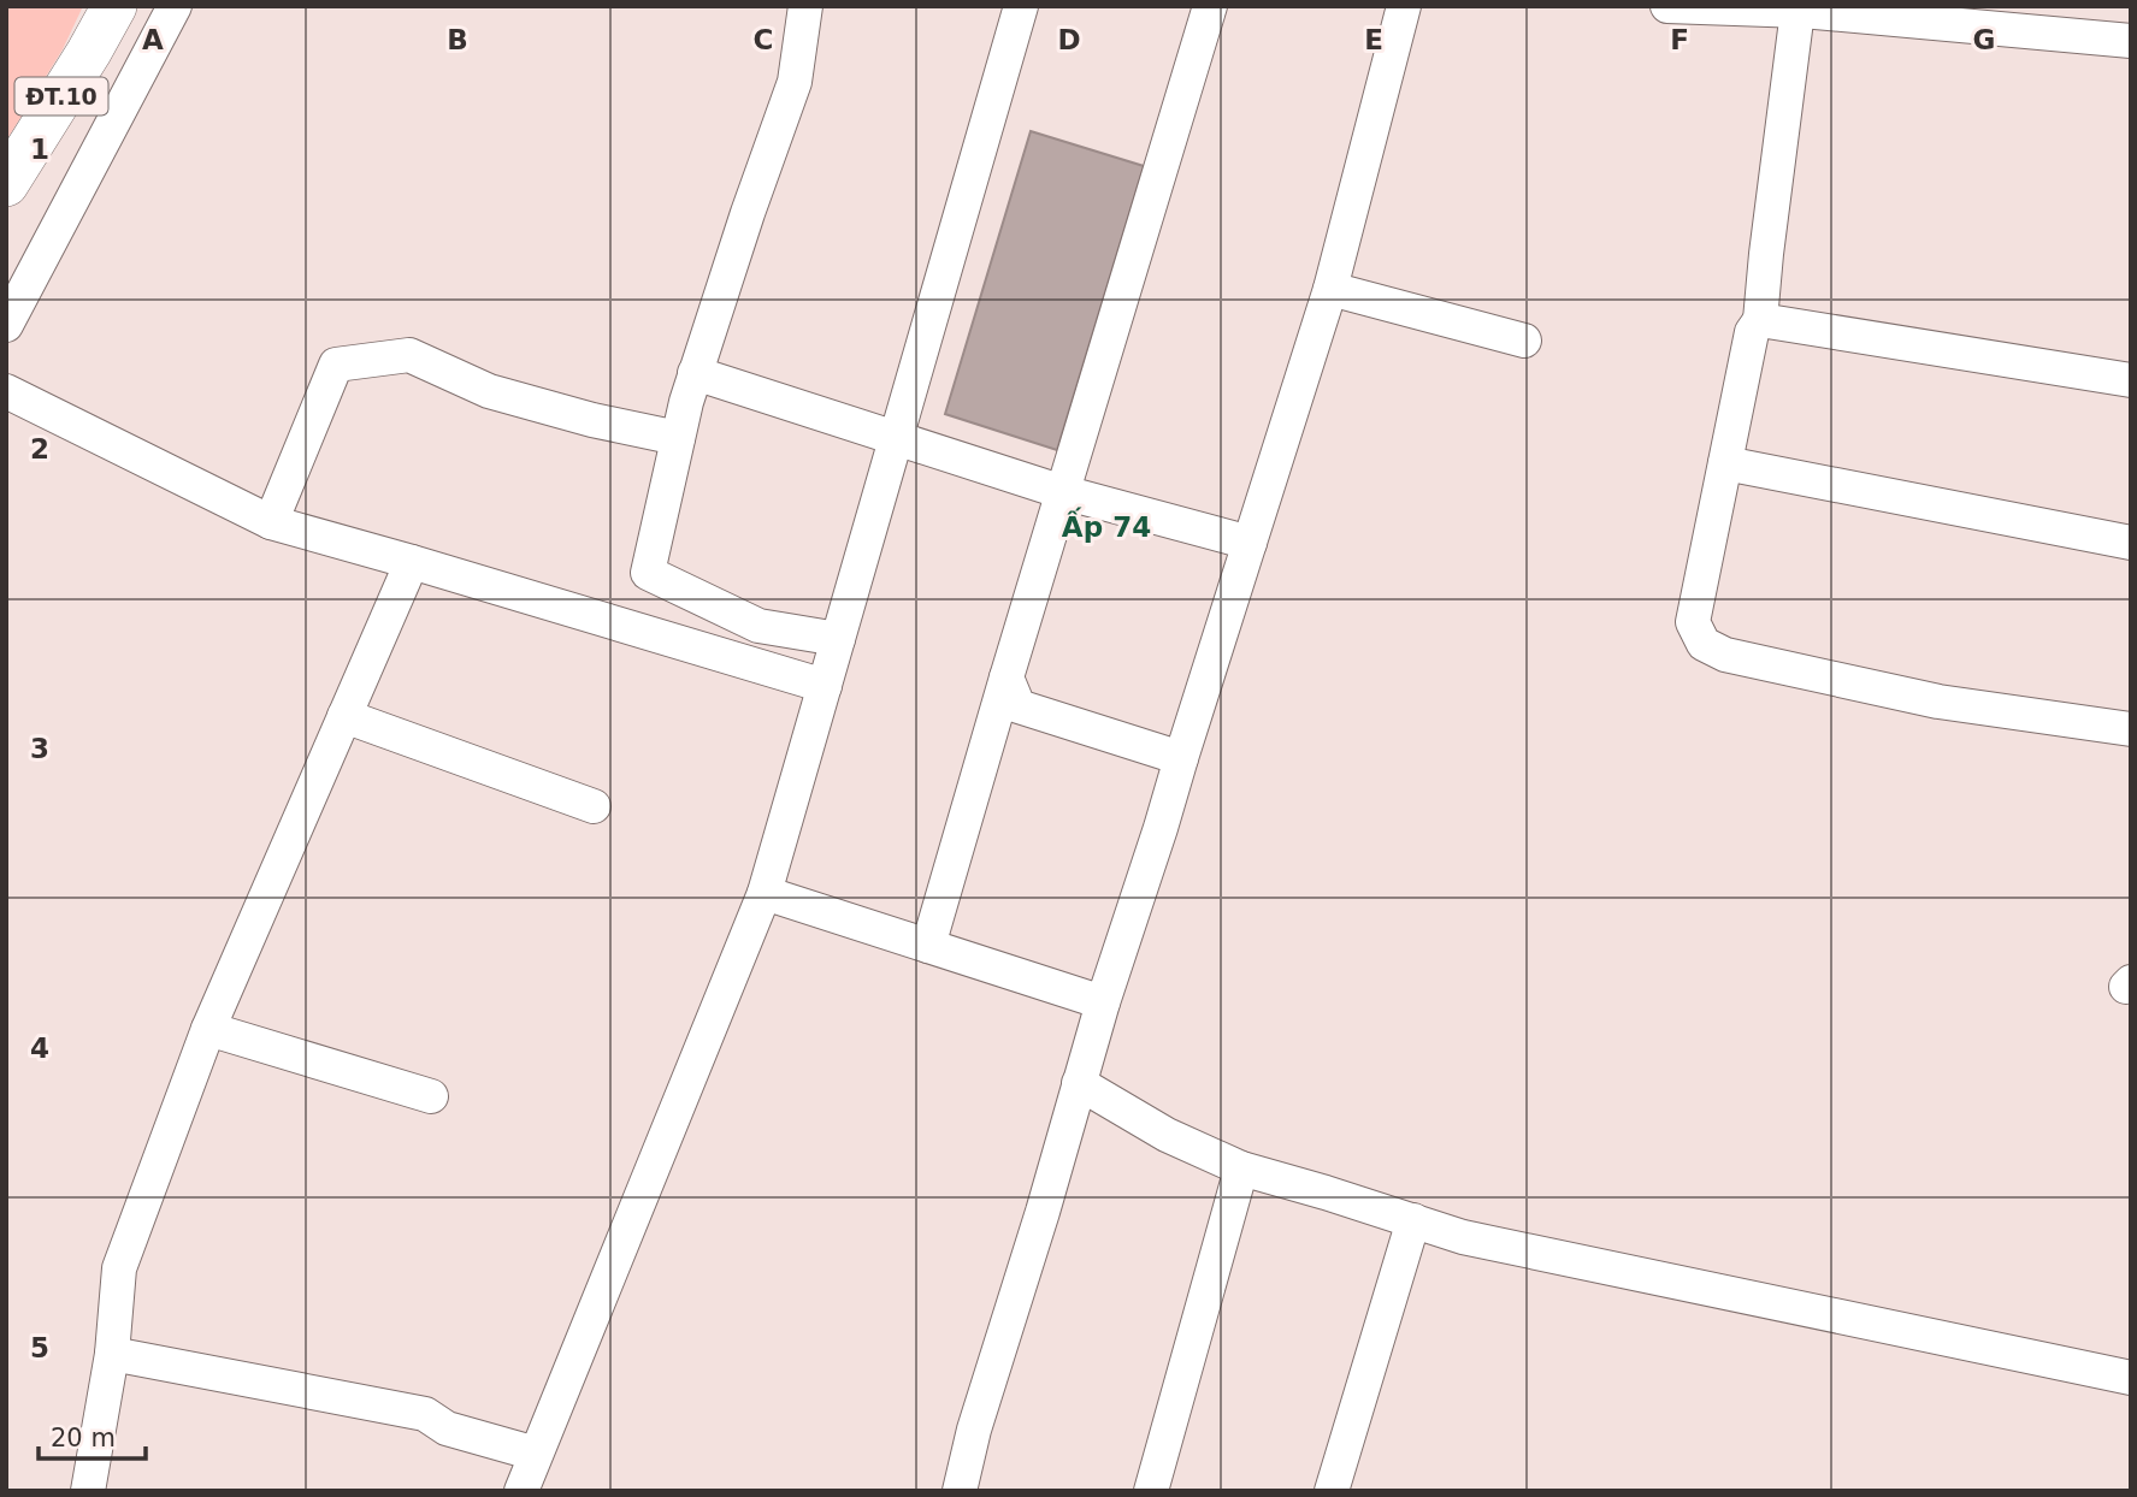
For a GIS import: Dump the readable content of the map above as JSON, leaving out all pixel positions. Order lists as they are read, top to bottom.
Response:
{
  "streets": {
    "main road": ["ĐT.10"]
  },
  "districts": ["Ấp 74"],
  "scale_bar": "20 m",
  "grid": {
    "columns": [
      "A",
      "B",
      "C",
      "D",
      "E",
      "F",
      "G"
    ],
    "rows": [
      "1",
      "2",
      "3",
      "4",
      "5"
    ]
  }
}
